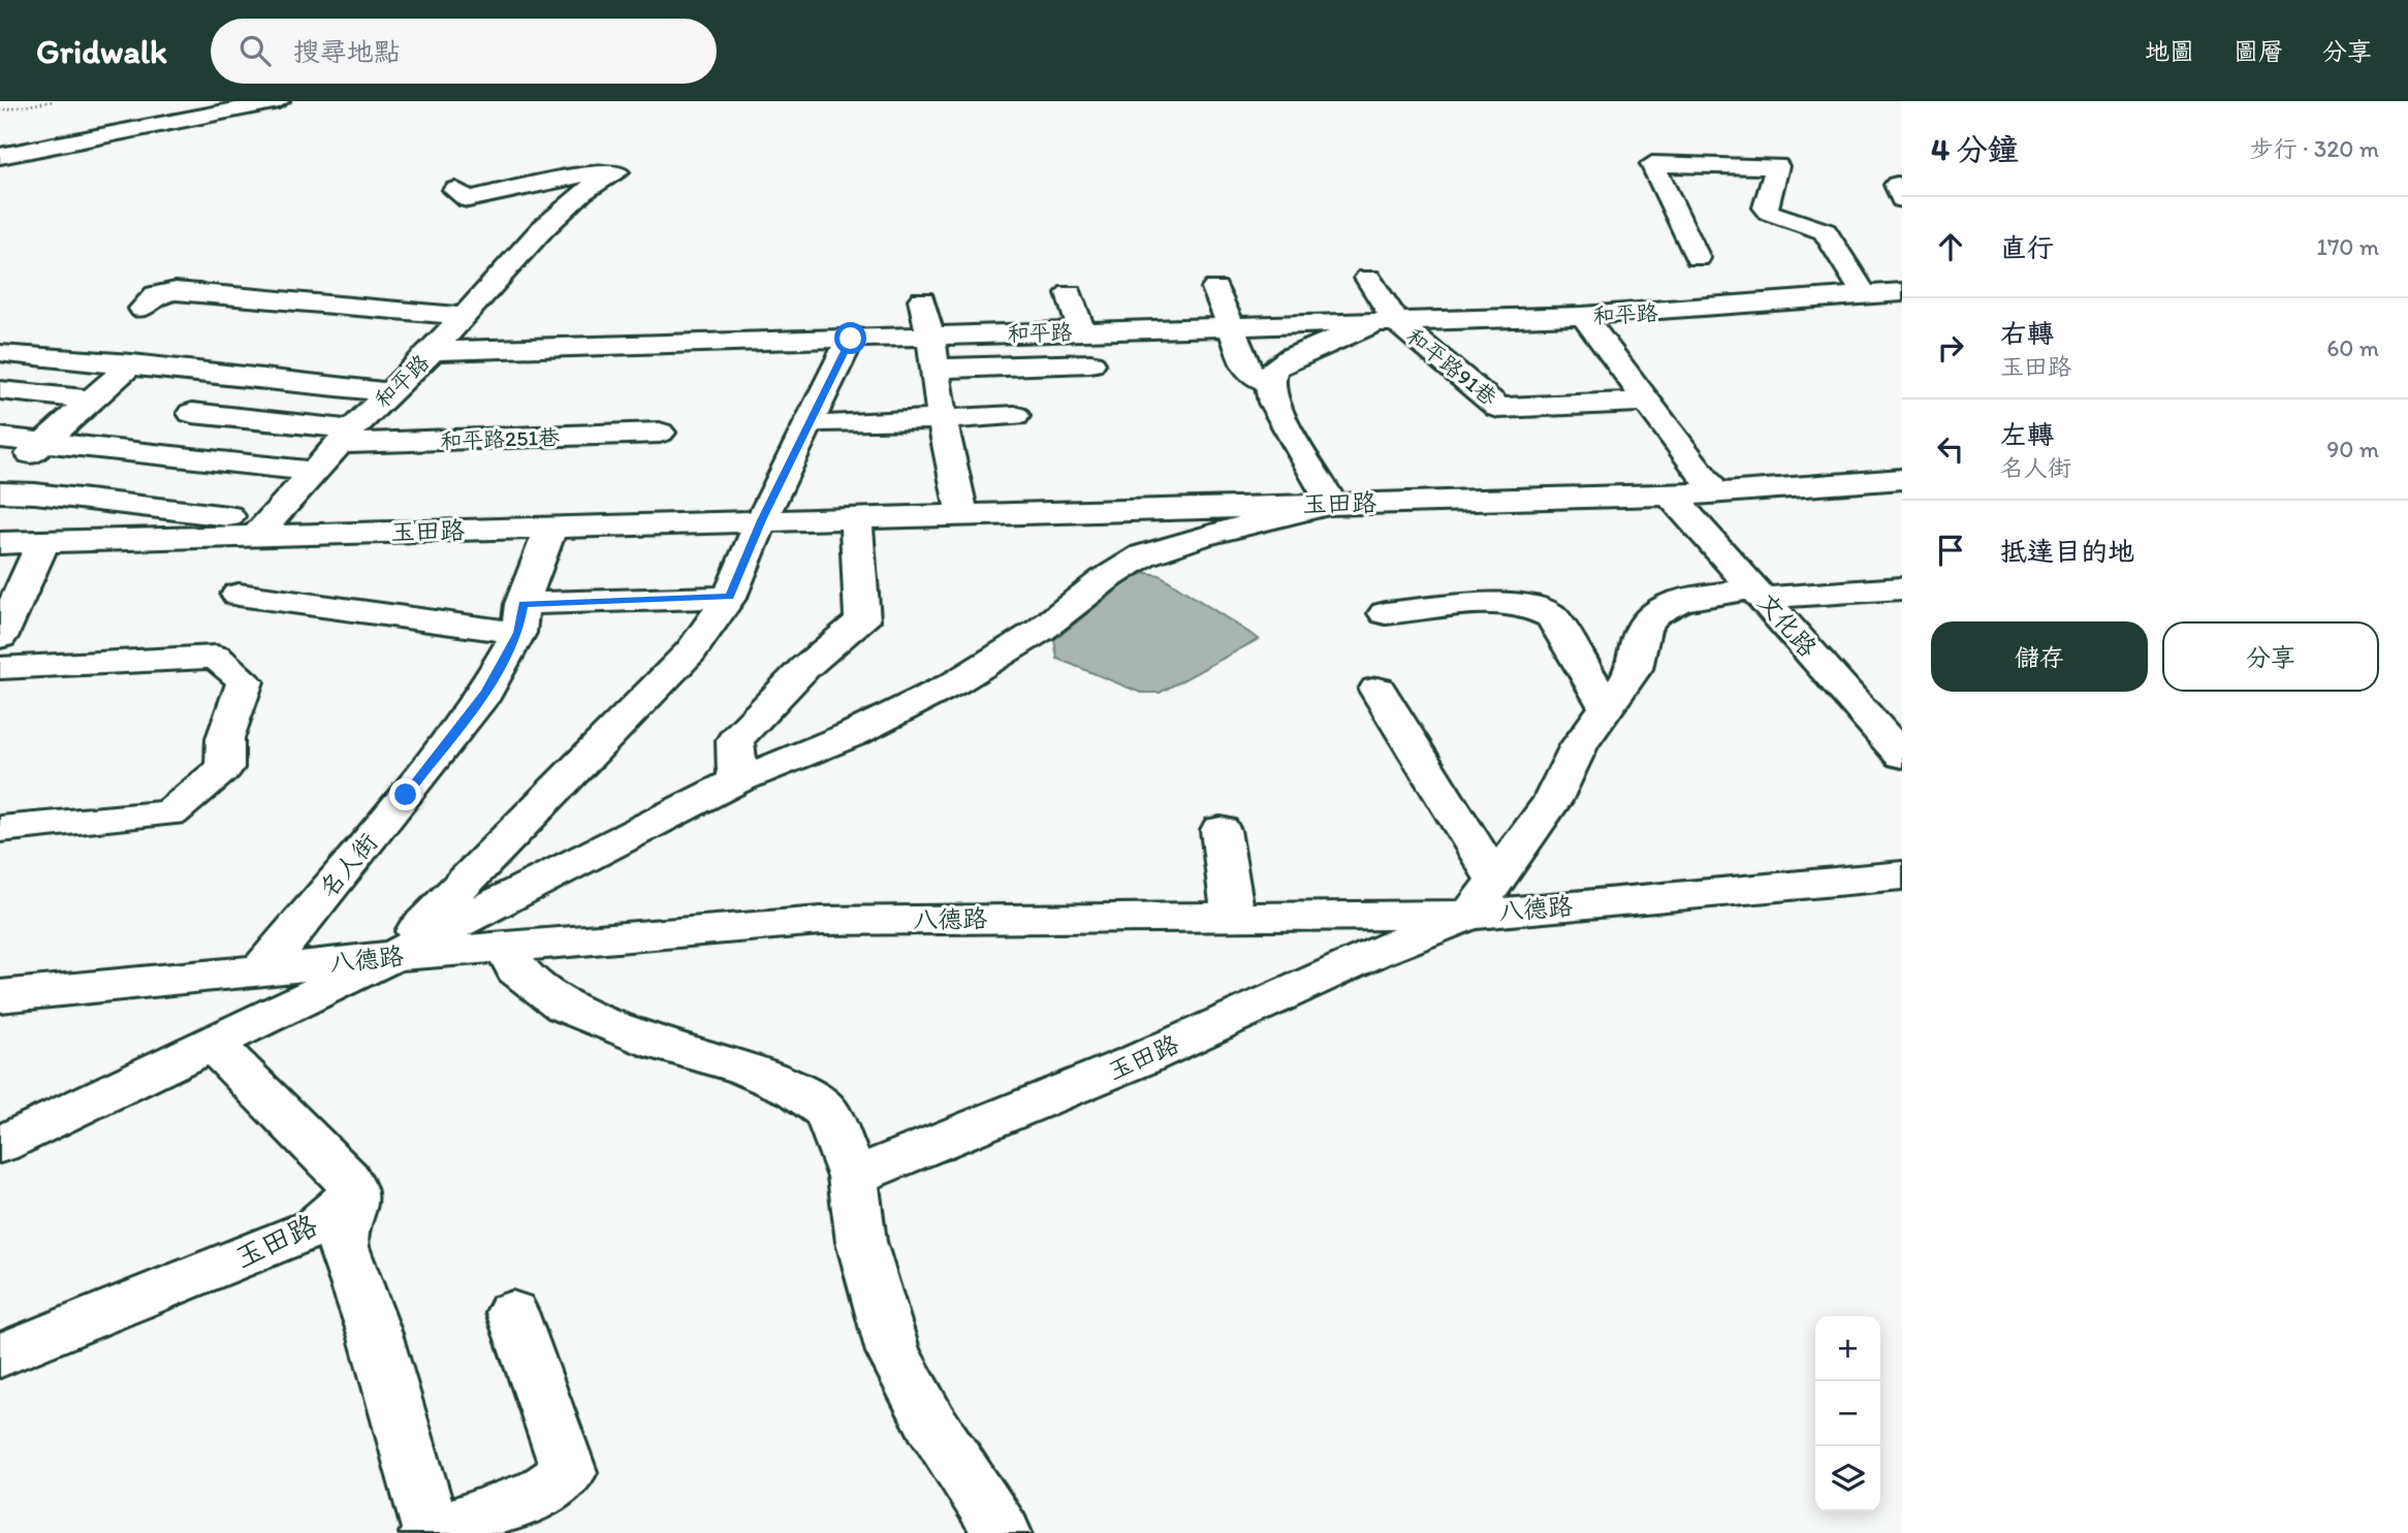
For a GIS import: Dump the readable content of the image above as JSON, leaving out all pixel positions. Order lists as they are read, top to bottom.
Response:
{
  "streets": {
    "street": [
      "和平路",
      "和平路91巷",
      "和平路251巷",
      "玉田路",
      "文化路",
      "名人街",
      "八德路"
    ]
  },
  "crossings": [
    ["和平路", "和平路91巷"],
    ["和平路", "和平路251巷"],
    ["和平路", "玉田路"],
    ["玉田路", "文化路"],
    ["玉田路", "名人街"],
    ["玉田路", "八德路"],
    ["名人街", "八德路"]
  ],
  "page": {
    "header": "Gridwalk",
    "search": "搜尋地點",
    "nav": ["地圖", "圖層", "分享"],
    "heading": ["4 分鐘", "步行 · 320 m"],
    "list": [
      ["直行", "170 m"],
      ["右轉", "玉田路", "60 m"],
      ["左轉", "名人街", "90 m"],
      "抵達目的地"
    ],
    "buttons": ["儲存", "分享"],
    "map_buttons": ["+", "−"]
  }
}
